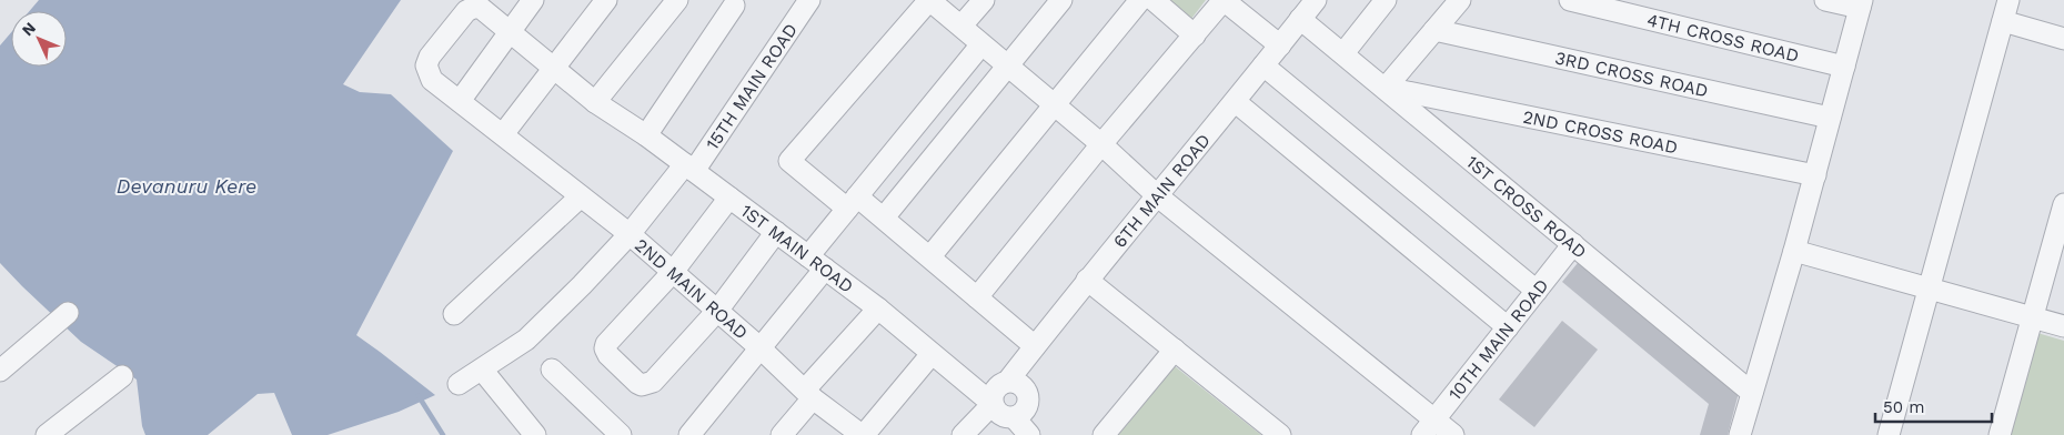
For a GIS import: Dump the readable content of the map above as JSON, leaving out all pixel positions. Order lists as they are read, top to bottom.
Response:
{
  "streets": {
    "street": [
      "4TH CROSS ROAD",
      "3RD CROSS ROAD",
      "15TH MAIN ROAD",
      "2ND CROSS ROAD",
      "6TH MAIN ROAD",
      "1ST CROSS ROAD",
      "1ST MAIN ROAD",
      "2ND MAIN ROAD",
      "10TH MAIN ROAD"
    ]
  },
  "crossings": [
    ["15TH MAIN ROAD", "1ST MAIN ROAD"],
    ["15TH MAIN ROAD", "2ND MAIN ROAD"],
    ["2ND CROSS ROAD", "1ST CROSS ROAD"],
    ["6TH MAIN ROAD", "1ST CROSS ROAD"],
    ["6TH MAIN ROAD", "1ST MAIN ROAD"],
    ["1ST CROSS ROAD", "10TH MAIN ROAD"],
    ["1ST MAIN ROAD", "2ND MAIN ROAD"]
  ],
  "water": ["Devanuru Kere"],
  "scale_bar": "50 m",
  "north": "top left"
}
